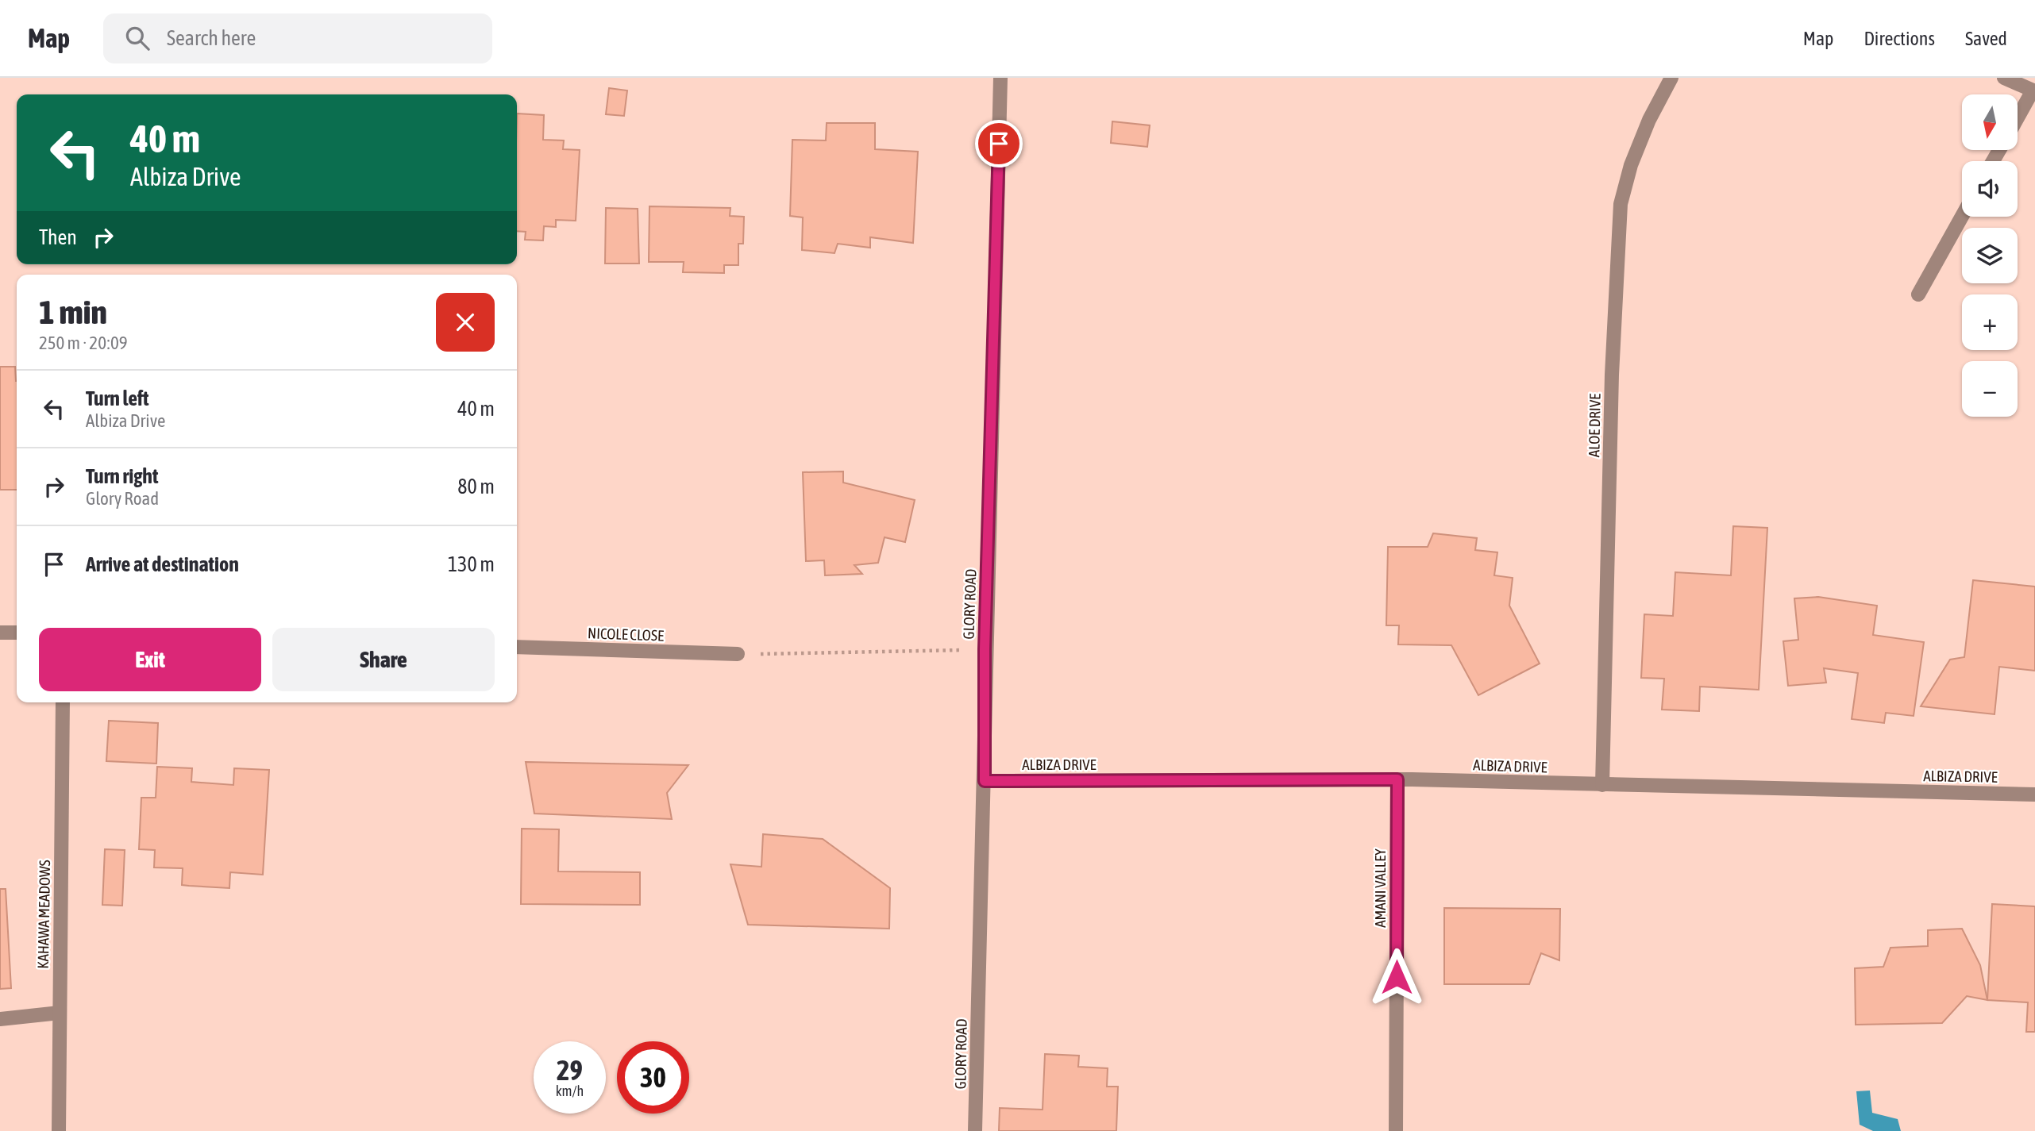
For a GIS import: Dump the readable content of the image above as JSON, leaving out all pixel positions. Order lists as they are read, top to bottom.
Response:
{
  "streets": {
    "street": [
      "ALOE DRIVE",
      "GLORY ROAD",
      "NICOLE CLOSE",
      "ALBIZA DRIVE",
      "AMANI VALLEY",
      "KAHAWA MEADOWS"
    ]
  },
  "crossings": [
    ["ALOE DRIVE", "ALBIZA DRIVE"],
    ["GLORY ROAD", "ALBIZA DRIVE"],
    ["ALBIZA DRIVE", "AMANI VALLEY"]
  ],
  "north": "bottom",
  "page": {
    "header": "Map",
    "search": "Search here",
    "nav": ["Map", "Directions", "Saved"],
    "map_buttons": ["+", "−"],
    "turn": ["40 m", "Albiza Drive"],
    "then": "Then",
    "heading": ["1 min", "250 m · 20:09"],
    "list": [
      {
        "name": "Turn left",
        "note": "Albiza Drive",
        "value": "40 m"
      },
      {
        "name": "Turn right",
        "note": "Glory Road",
        "value": "80 m"
      },
      {
        "name": "Arrive at destination",
        "value": "130 m"
      }
    ],
    "buttons": ["Exit", "Share"],
    "speed": "29 km/h",
    "limit": "30"
  }
}
